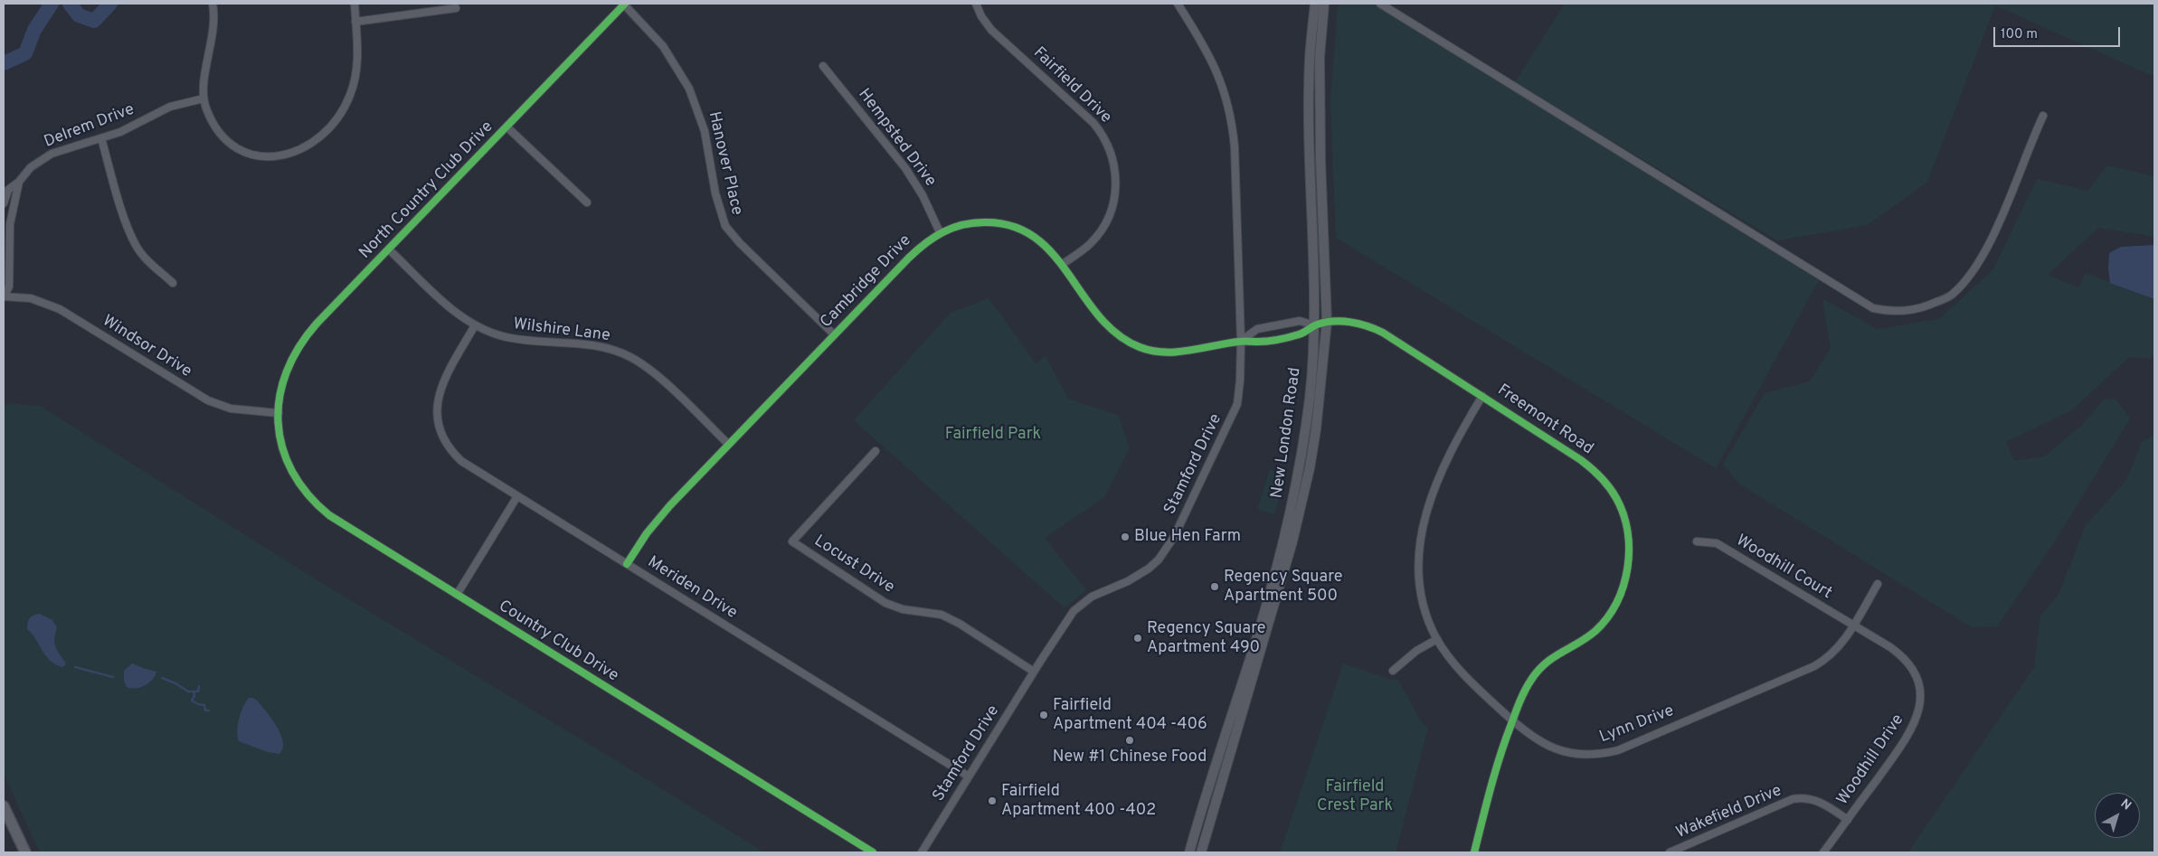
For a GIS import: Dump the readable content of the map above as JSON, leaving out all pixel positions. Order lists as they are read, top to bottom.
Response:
{
  "streets": {
    "main road": ["New London Road"],
    "street": [
      "Fairfield Drive",
      "Delrem Drive",
      "Hempsted Drive",
      "Hanover Place",
      "North Country Club Drive",
      "Cambridge Drive",
      "Wilshire Lane",
      "Windsor Drive",
      "Freemont Road",
      "Stamford Drive",
      "Locust Drive",
      "Woodhill Court",
      "Meriden Drive",
      "Country Club Drive",
      "Lynn Drive",
      "Woodhill Drive",
      "Wakefield Drive"
    ]
  },
  "crossings": [
    ["Fairfield Drive", "Cambridge Drive"],
    ["Delrem Drive", "Windsor Drive"],
    ["Hempsted Drive", "Cambridge Drive"],
    ["Hanover Place", "North Country Club Drive"],
    ["Hanover Place", "Cambridge Drive"],
    ["North Country Club Drive", "Wilshire Lane"],
    ["North Country Club Drive", "Windsor Drive"],
    ["North Country Club Drive", "Country Club Drive"],
    ["Cambridge Drive", "Wilshire Lane"],
    ["Cambridge Drive", "Freemont Road"],
    ["Cambridge Drive", "New London Road"],
    ["Cambridge Drive", "Stamford Drive"],
    ["Cambridge Drive", "Meriden Drive"],
    ["Wilshire Lane", "Meriden Drive"],
    ["Windsor Drive", "Country Club Drive"],
    ["Freemont Road", "New London Road"],
    ["Freemont Road", "Lynn Drive"],
    ["Stamford Drive", "Locust Drive"],
    ["Stamford Drive", "Meriden Drive"],
    ["Woodhill Court", "Lynn Drive"],
    ["Woodhill Court", "Woodhill Drive"],
    ["Lynn Drive", "Woodhill Drive"],
    ["Woodhill Drive", "Wakefield Drive"]
  ],
  "parks": ["Fairfield Park", "Fairfield Crest Park"],
  "places": [
    "Blue Hen Farm",
    "Regency Square Apartment 500",
    "Regency Square Apartment 490",
    "Fairfield Apartment 404 -406",
    "New #1 Chinese Food",
    "Fairfield Apartment 400 -402"
  ],
  "scale_bar": "100 m",
  "north": "top right"
}
